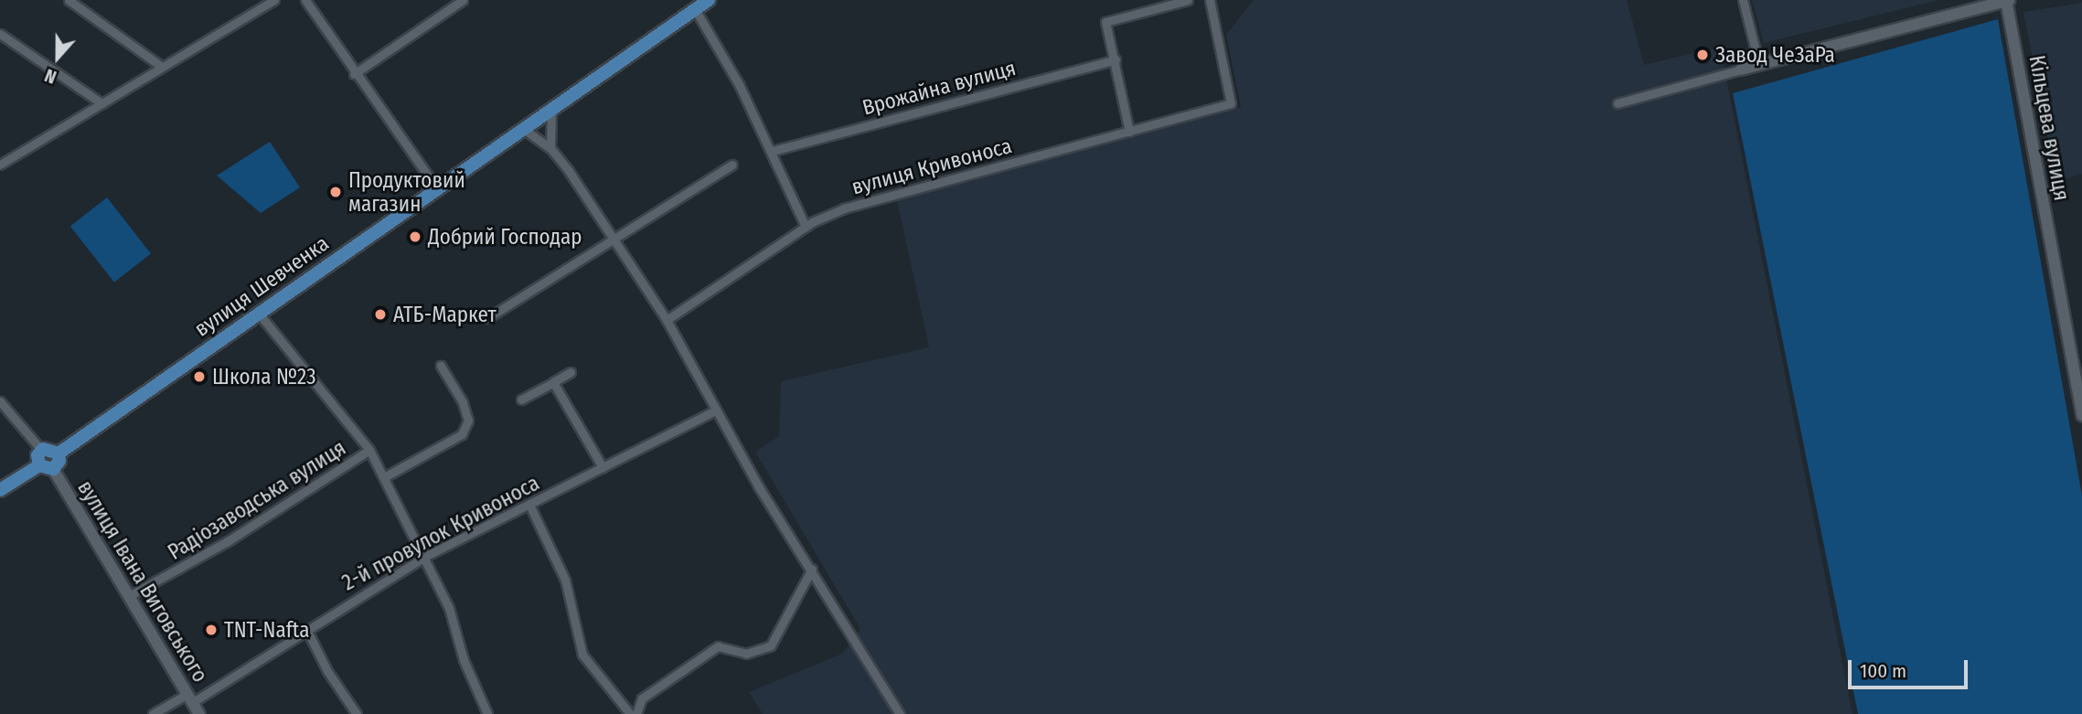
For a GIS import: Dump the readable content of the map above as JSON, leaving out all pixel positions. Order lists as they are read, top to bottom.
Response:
{
  "streets": {
    "main road": ["вулиця Шевченка"],
    "street": [
      "Врожайна вулиця",
      "Кільцева вулиця",
      "вулиця Кривоноса",
      "Радіозаводська вулиця",
      "2-й провулок Кривоноса",
      "вулиця Івана Виговського"
    ]
  },
  "crossings": [
    ["вулиця Шевченка", "вулиця Івана Виговського"],
    ["Радіозаводська вулиця", "вулиця Івана Виговського"],
    ["2-й провулок Кривоноса", "вулиця Івана Виговського"]
  ],
  "places": [
    "Завод ЧеЗаРа",
    "Продуктовий магазин",
    "Добрий Господар",
    "АТБ-Маркет",
    "Школа №23",
    "TNT-Nafta"
  ],
  "scale_bar": "100 m",
  "north": "bottom"
}
